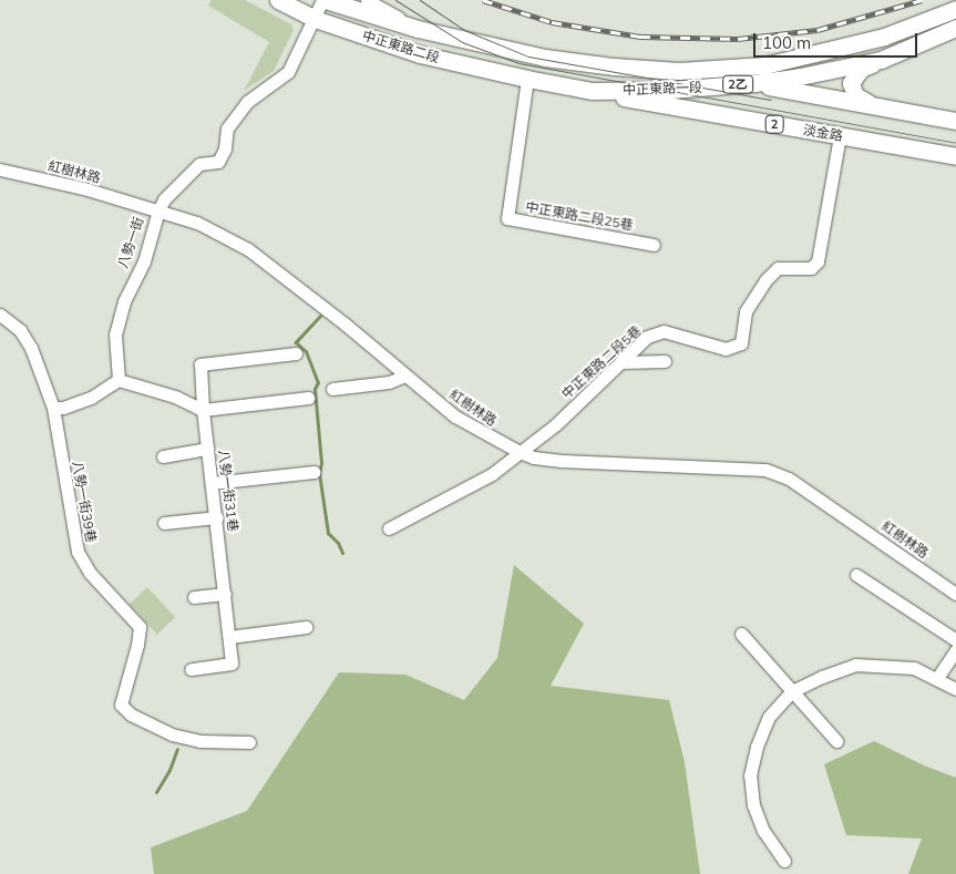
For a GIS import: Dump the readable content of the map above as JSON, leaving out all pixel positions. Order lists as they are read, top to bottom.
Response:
{
  "streets": {
    "main road": [
      "中正東路二段",
      "2乙",
      "中正東路一段",
      "2",
      "淡金路"
    ],
    "street": [
      "紅樹林路",
      "中正東路二段25巷",
      "八勢一街",
      "中正東路二段5巷",
      "八勢一街31巷",
      "八勢一街39巷"
    ]
  },
  "crossings": [
    ["中正東路二段", "中正東路一段"],
    ["中正東路二段", "中正東路二段25巷"],
    ["中正東路二段", "八勢一街"],
    ["中正東路一段", "淡金路"],
    ["中正東路一段", "中正東路二段25巷"],
    ["淡金路", "中正東路二段5巷"],
    ["紅樹林路", "八勢一街"],
    ["紅樹林路", "中正東路二段5巷"]
  ],
  "scale_bar": "100 m"
}
